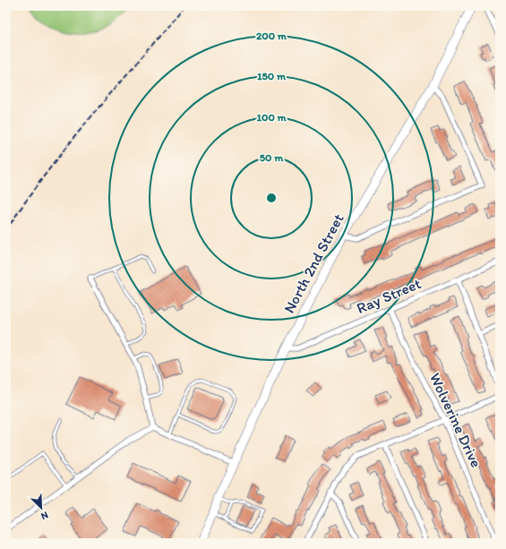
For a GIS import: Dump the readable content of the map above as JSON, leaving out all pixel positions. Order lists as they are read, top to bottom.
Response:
{
  "streets": {
    "main road": ["North 2nd Street"],
    "street": ["Ray Street", "Wolverine Drive"]
  },
  "crossings": [
    ["North 2nd Street", "Ray Street"],
    ["Ray Street", "Wolverine Drive"]
  ],
  "north": "bottom right",
  "rings": [
    "200 m",
    "150 m",
    "100 m",
    "50 m"
  ]
}
